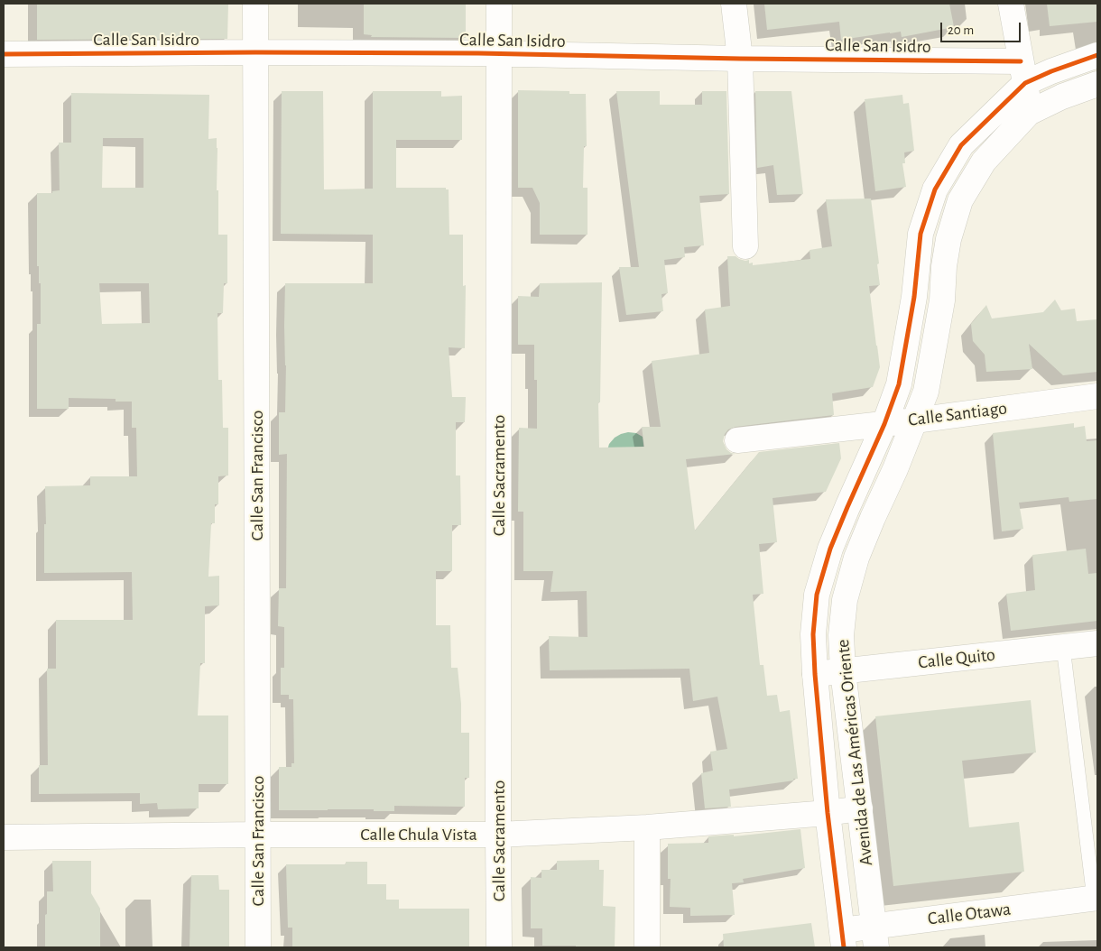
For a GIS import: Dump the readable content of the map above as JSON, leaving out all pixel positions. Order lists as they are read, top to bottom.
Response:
{
  "streets": {
    "street": [
      "Calle San Isidro",
      "Calle Santiago",
      "Calle San Francisco",
      "Calle Sacramento",
      "Calle Quito",
      "Avenida de Las Américas Oriente",
      "Calle Chula Vista",
      "Calle Otawa"
    ]
  },
  "crossings": [
    ["Calle San Isidro", "Calle San Francisco"],
    ["Calle San Isidro", "Calle Sacramento"],
    ["Calle San Isidro", "Avenida de Las Américas Oriente"],
    ["Calle Santiago", "Avenida de Las Américas Oriente"],
    ["Calle San Francisco", "Calle Chula Vista"],
    ["Calle Sacramento", "Calle Chula Vista"],
    ["Calle Quito", "Avenida de Las Américas Oriente"],
    ["Avenida de Las Américas Oriente", "Calle Chula Vista"],
    ["Avenida de Las Américas Oriente", "Calle Otawa"]
  ],
  "scale_bar": "20 m"
}
